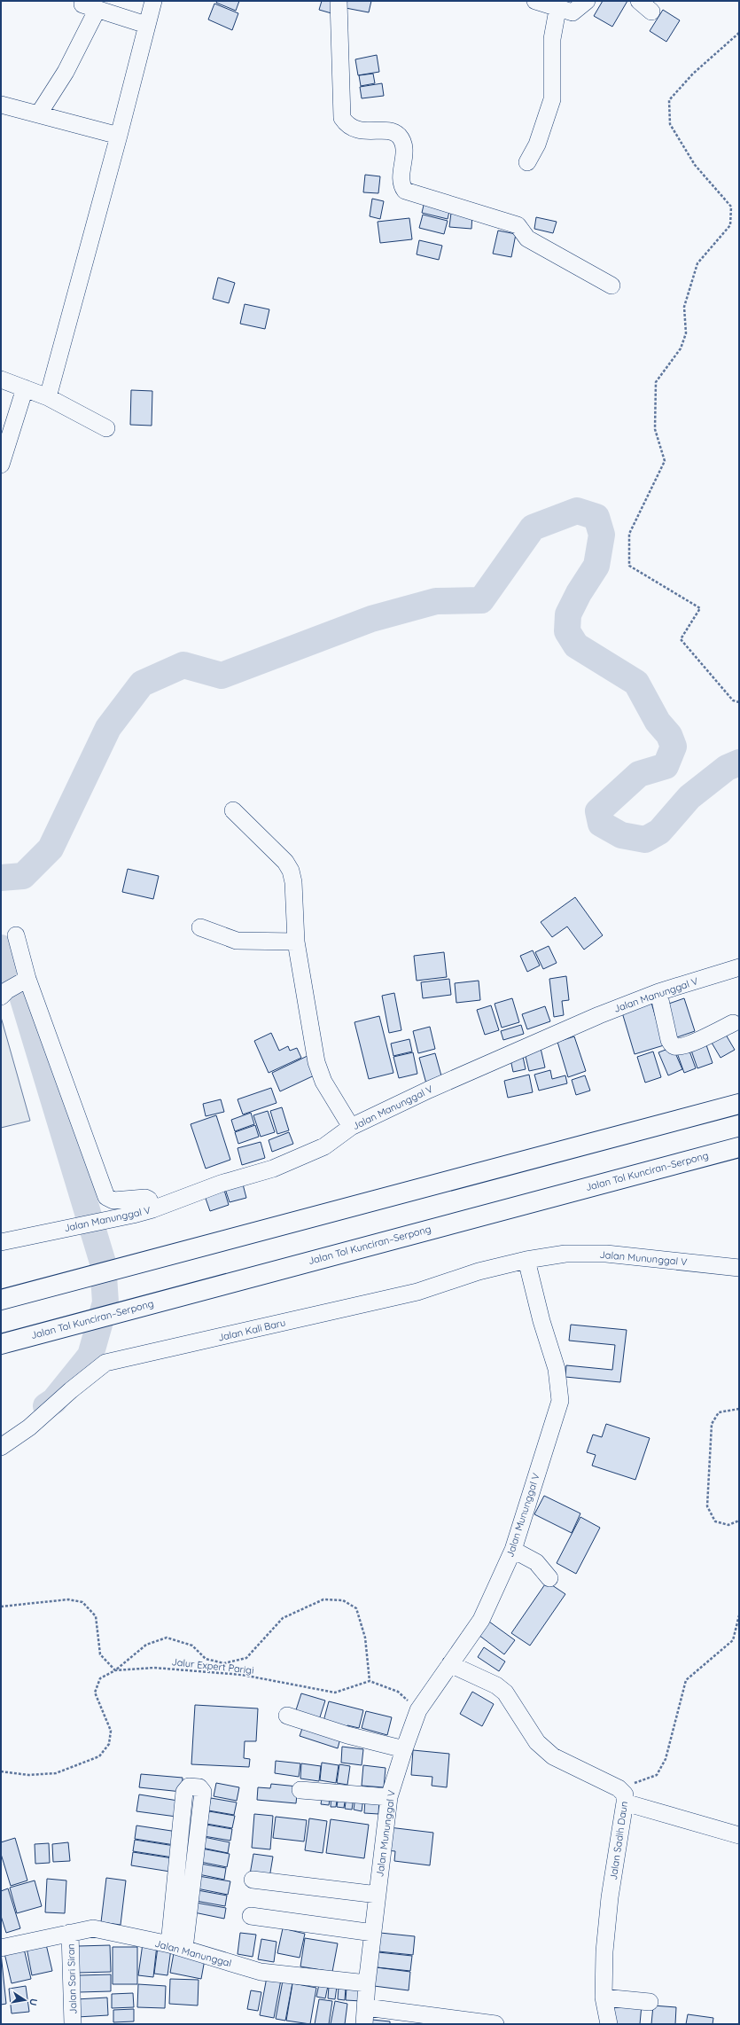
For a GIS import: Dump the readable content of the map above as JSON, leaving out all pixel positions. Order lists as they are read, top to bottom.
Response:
{
  "streets": {
    "highway": ["Jalan Tol Kunciran–Serpong"],
    "street": [
      "Jalan Manunggal V",
      "Jalan Mununggal V",
      "Jalan Kali Baru",
      "Jalan Sadih Daun",
      "Jalan Manunggal",
      "Jalan Sari Siran"
    ],
    "path": ["Jalur Expert Parigi"]
  },
  "crossings": [
    ["Jalan Mununggal V", "Jalan Kali Baru"],
    ["Jalan Mununggal V", "Jalan Sadih Daun"],
    ["Jalan Mununggal V", "Jalan Manunggal"],
    ["Jalan Manunggal", "Jalan Sari Siran"]
  ],
  "north": "right"
}
